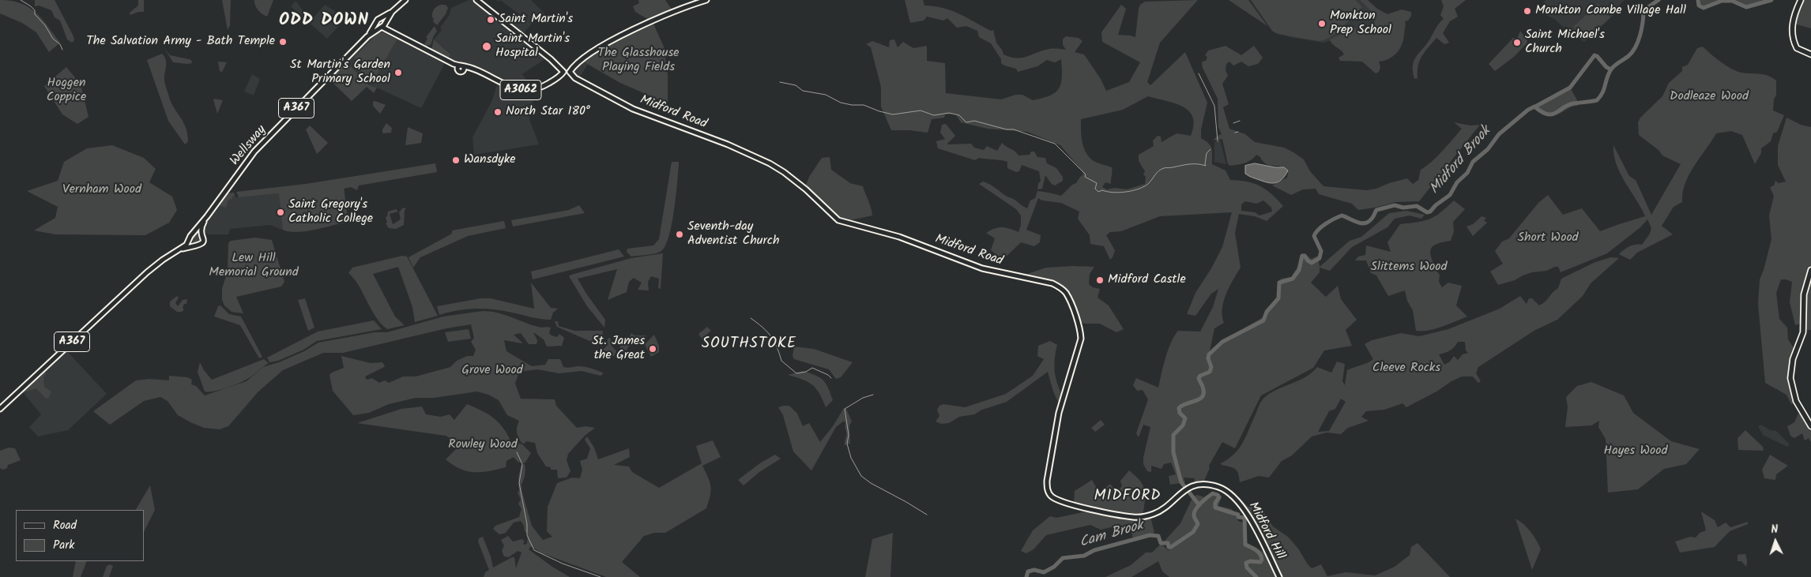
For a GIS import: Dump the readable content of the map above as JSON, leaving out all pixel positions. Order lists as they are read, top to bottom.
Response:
{
  "streets": {
    "main road": [
      "A3062",
      "A367",
      "Midford Road",
      "Wellsway",
      "Midford Hill"
    ]
  },
  "crossings": [
    ["A3062", "Wellsway"],
    ["A367", "Wellsway"],
    ["Midford Road", "Midford Hill"]
  ],
  "districts": ["ODD DOWN", "SOUTHSTOKE", "MIDFORD"],
  "water": ["Midford Brook", "Cam Brook"],
  "parks": [
    "The Glasshouse Playing Fields",
    "Hoggen Coppice",
    "Dodleaze Wood",
    "Vernham Wood",
    "Short Wood",
    "Lew Hill Memorial Ground",
    "Slittems Wood",
    "Cleeve Rocks",
    "Grove Wood",
    "Rowley Wood",
    "Hayes Wood"
  ],
  "places": [
    "Monkton Combe Village Hall",
    "Saint Martin's",
    "Monkton Prep School",
    "The Salvation Army - Bath Temple",
    "Saint Michael's Church",
    "Saint Martin's Hospital",
    "St Martin's Garden Primary School",
    "North Star 180°",
    "Wansdyke",
    "Saint Gregory's Catholic College",
    "Seventh-day Adventist Church",
    "Midford Castle",
    "St. James the Great"
  ],
  "legend": ["Road", "Park"],
  "north": "top"
}
